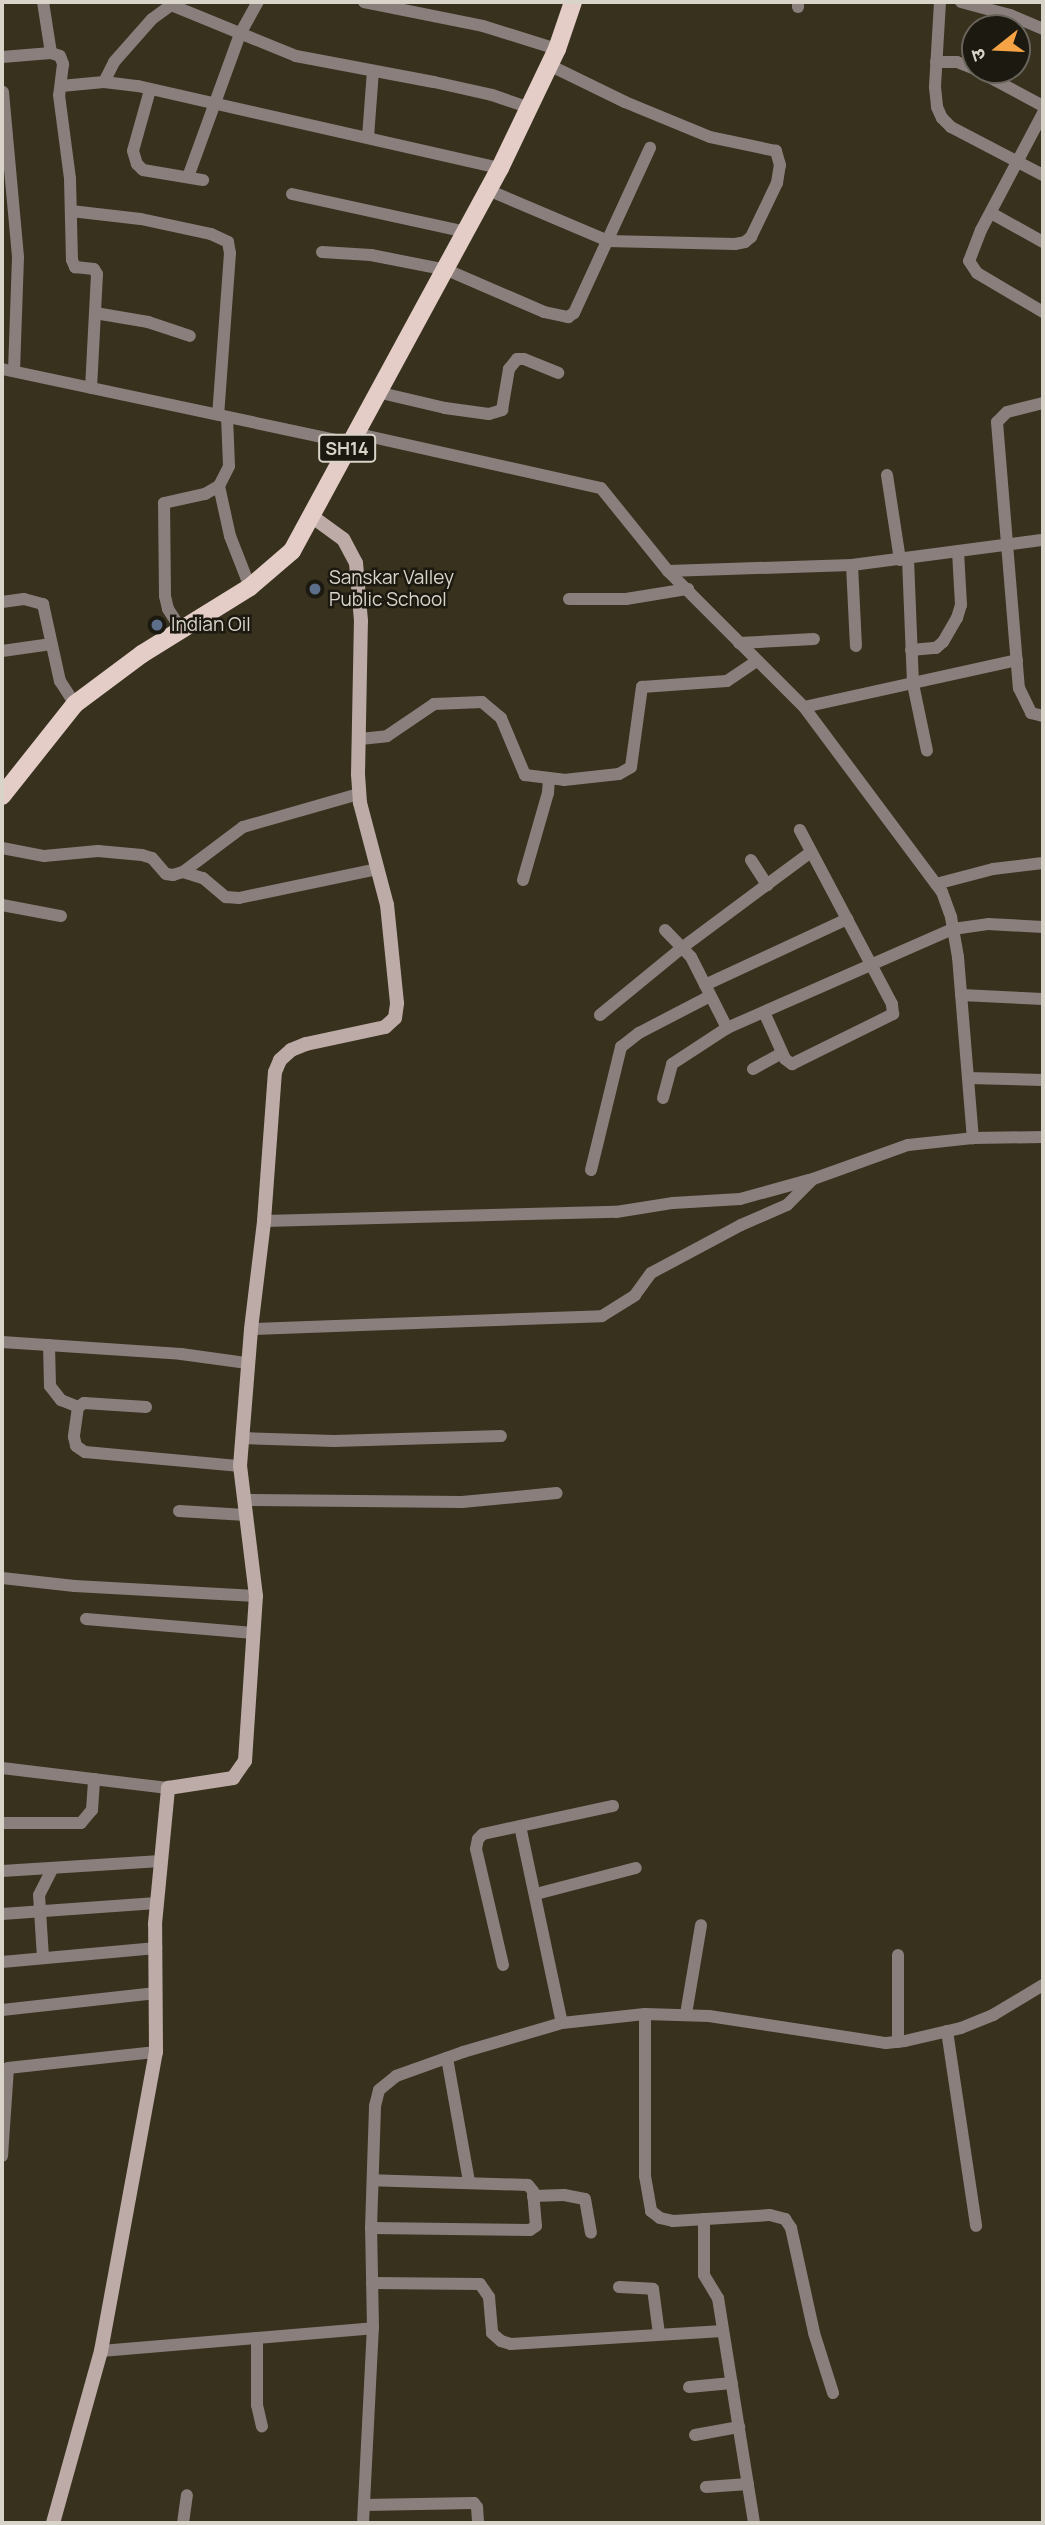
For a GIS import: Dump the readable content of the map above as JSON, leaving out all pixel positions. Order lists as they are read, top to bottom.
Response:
{
  "streets": {
    "main road": ["SH14"]
  },
  "places": ["Sanskar Valley Public School", "Indian Oil"],
  "north": "left"
}
